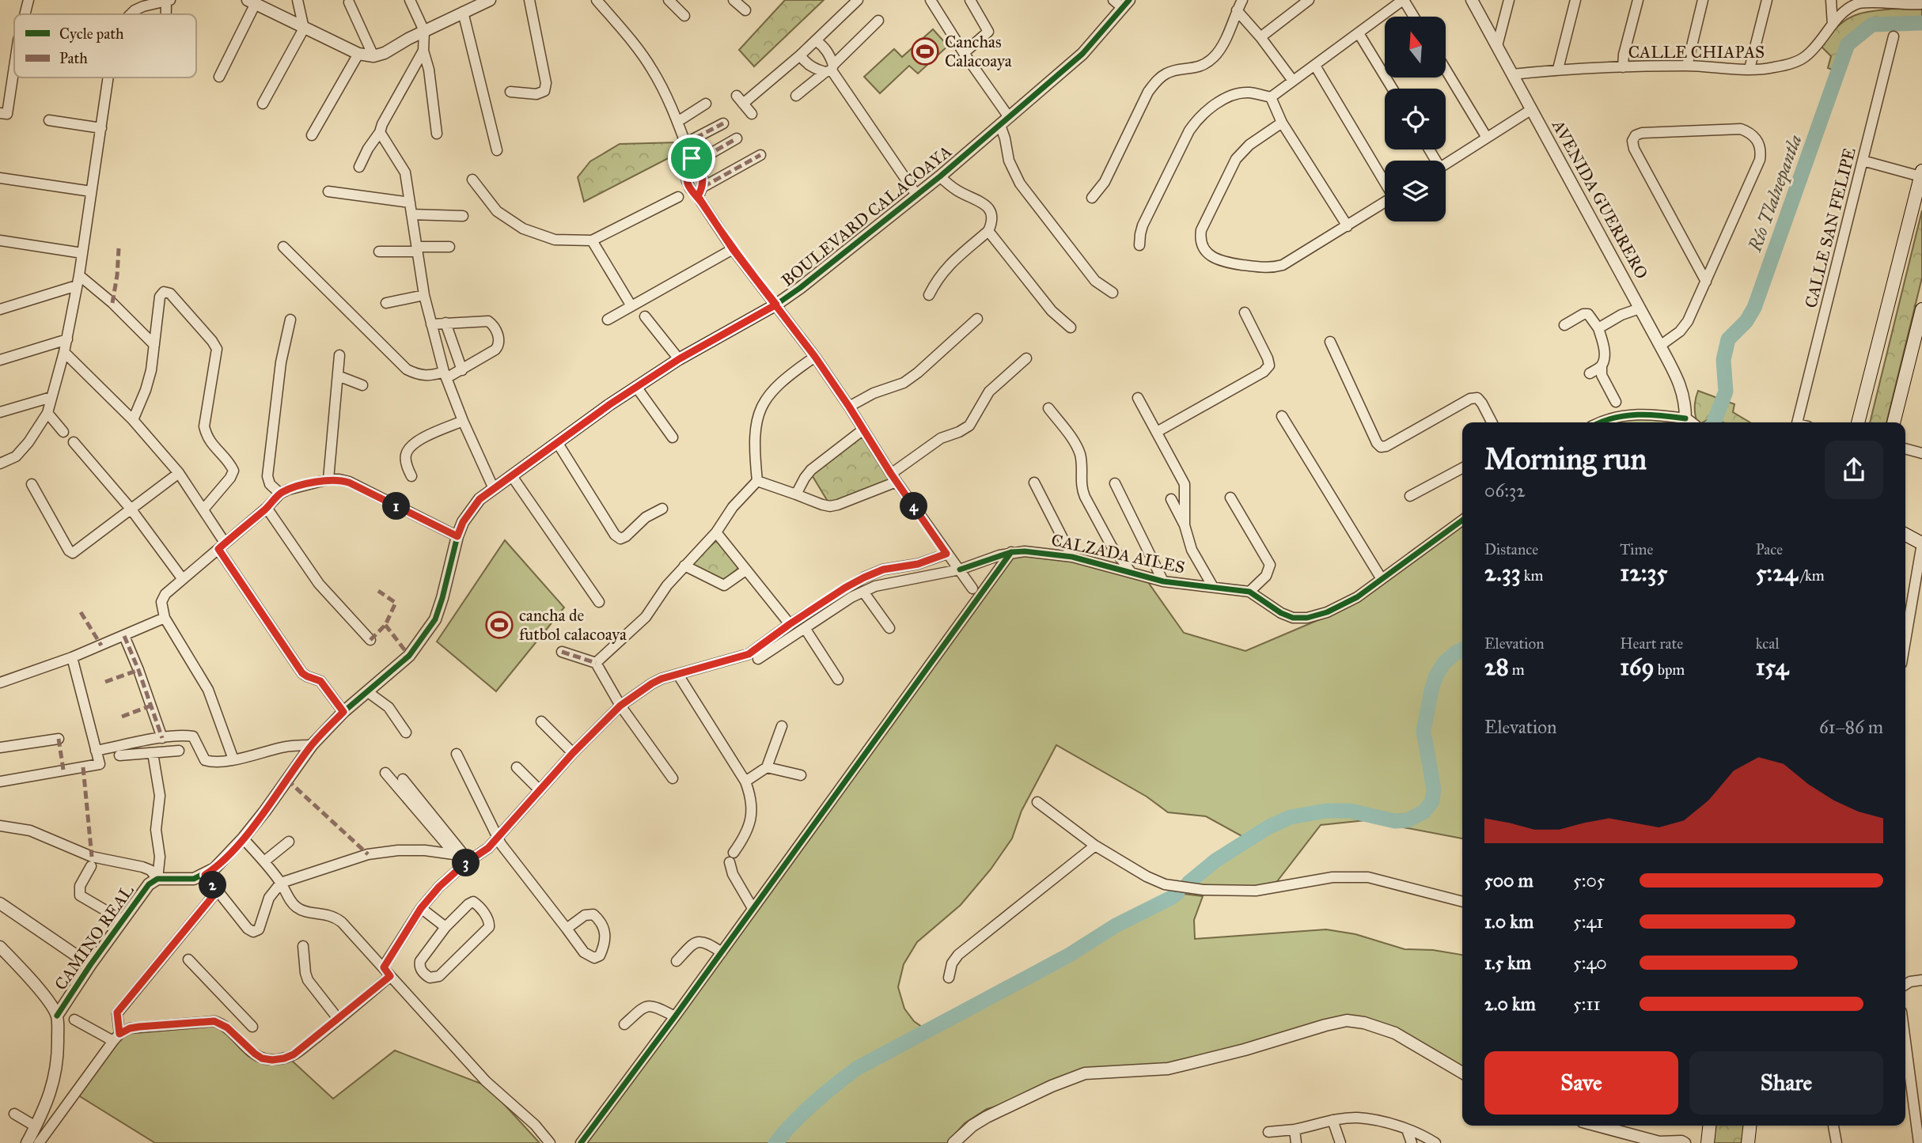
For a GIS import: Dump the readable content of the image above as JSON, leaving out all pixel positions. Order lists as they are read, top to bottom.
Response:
{
  "streets": {
    "street": [
      "CALLE CHIAPAS",
      "AVENIDA GUERRERO",
      "BOULEVARD CALACOAYA",
      "CALLE SAN FELIPE",
      "CALZADA AILES",
      "CAMINO REAL"
    ]
  },
  "crossings": [
    ["CALLE CHIAPAS", "AVENIDA GUERRERO"]
  ],
  "water": ["Río Tlalnepantla"],
  "places": {
    "sports": ["Canchas Calacoaya", "cancha de futbol calacoaya"]
  },
  "legend": ["Cycle path", "Path"],
  "north": "top",
  "page": {
    "heading": ["Morning run", "06:32"],
    "pins": [
      "1",
      "4",
      "3",
      "2"
    ],
    "stats": [
      ["Distance", "2.33 km"],
      ["Time", "12:35"],
      ["Pace", "5:24 /km"],
      ["Elevation", "28 m"],
      ["Heart rate", "169 bpm"],
      ["kcal", "154"]
    ],
    "chart": ["Elevation", "61–86 m"],
    "list": [
      {
        "name": "500 m",
        "note": "5:05"
      },
      {
        "name": "1.0 km",
        "note": "5:41"
      },
      {
        "name": "1.5 km",
        "note": "5:40"
      },
      {
        "name": "2.0 km",
        "note": "5:11"
      }
    ],
    "buttons": ["Save", "Share"]
  }
}
